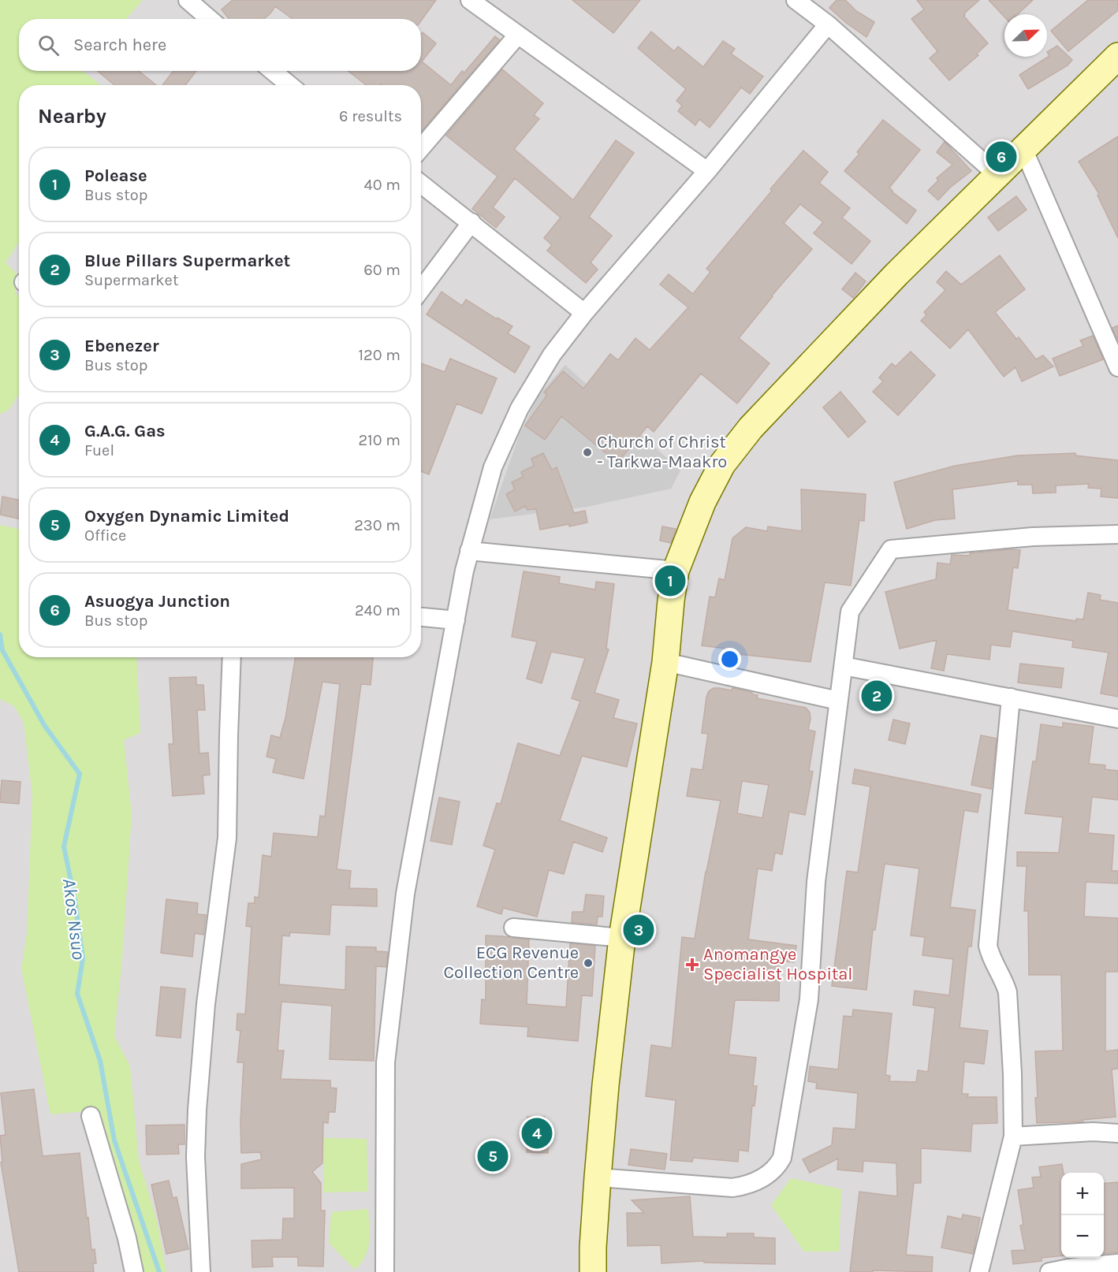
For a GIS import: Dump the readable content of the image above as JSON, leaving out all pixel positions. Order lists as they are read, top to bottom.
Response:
{
  "water": ["Akos Nsuo"],
  "places": {
    "other": ["Church of Christ - Tarkwa-Maakro", "ECG Revenue Collection Centre"],
    "health": ["Anomangye Specialist Hospital"]
  },
  "north": "top right",
  "page": {
    "search": "Search here",
    "heading": ["Nearby", "6 results"],
    "pins": [
      "6",
      "1",
      "2",
      "3",
      "4",
      "5"
    ],
    "list": [
      {
        "mark": "1",
        "name": "Polease",
        "note": "Bus stop",
        "value": "40 m"
      },
      {
        "mark": "2",
        "name": "Blue Pillars Supermarket",
        "note": "Supermarket",
        "value": "60 m"
      },
      {
        "mark": "3",
        "name": "Ebenezer",
        "note": "Bus stop",
        "value": "120 m"
      },
      {
        "mark": "4",
        "name": "G.A.G. Gas",
        "note": "Fuel",
        "value": "210 m"
      },
      {
        "mark": "5",
        "name": "Oxygen Dynamic Limited",
        "note": "Office",
        "value": "230 m"
      },
      {
        "mark": "6",
        "name": "Asuogya Junction",
        "note": "Bus stop",
        "value": "240 m"
      }
    ],
    "map_buttons": ["+", "−"]
  }
}
